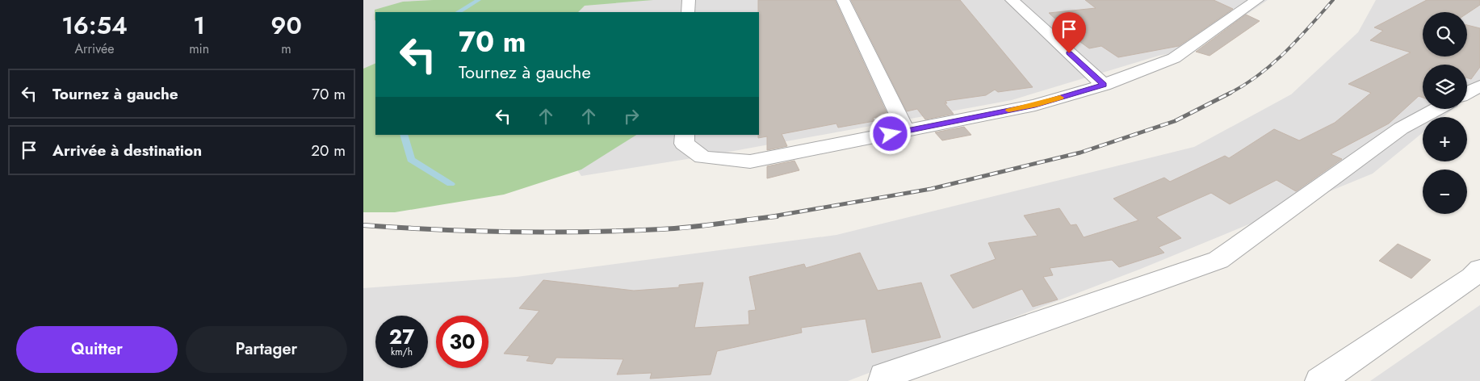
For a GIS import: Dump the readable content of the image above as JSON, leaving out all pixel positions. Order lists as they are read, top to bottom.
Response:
{
  "page": {
    "eta": [
      "16:54",
      "Arrivée",
      "1",
      "min",
      "90",
      "m"
    ],
    "map_buttons": ["+", "−"],
    "turn": ["70 m", "Tournez à gauche"],
    "list": [
      {
        "name": "Tournez à gauche",
        "value": "70 m"
      },
      {
        "name": "Arrivée à destination",
        "value": "20 m"
      }
    ],
    "speed": "27 km/h",
    "limit": "30",
    "buttons": ["Quitter", "Partager"]
  }
}
